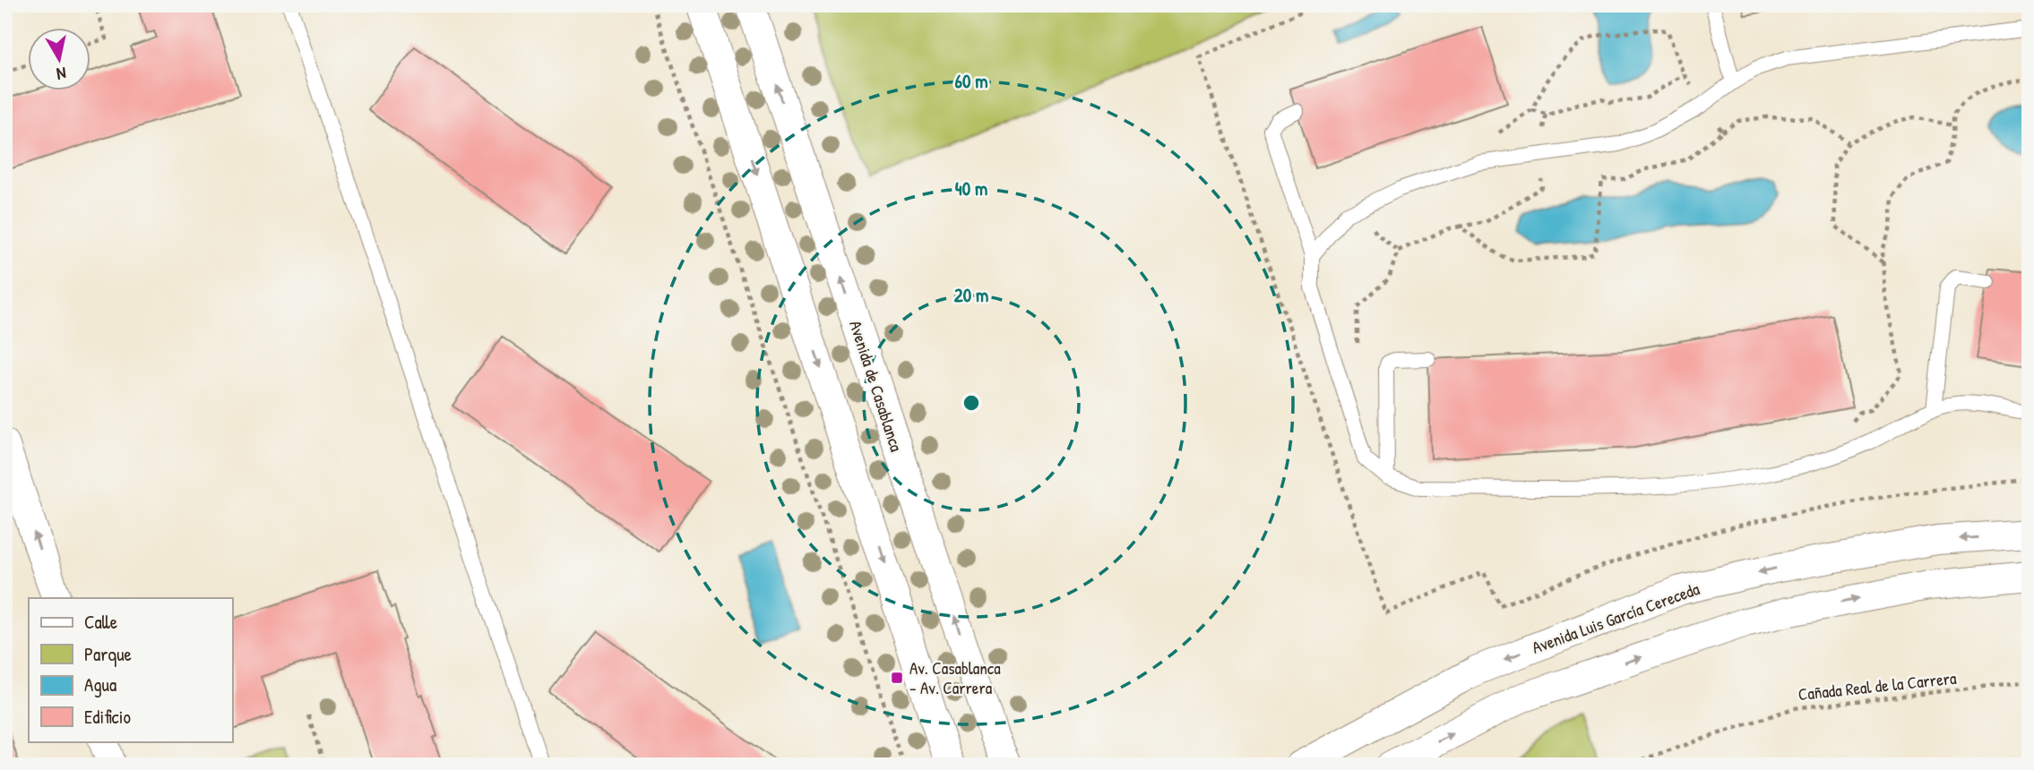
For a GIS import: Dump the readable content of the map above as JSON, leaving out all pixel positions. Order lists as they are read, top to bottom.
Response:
{
  "streets": {
    "street": ["Avenida de Casablanca", "Avenida Luis García Cereceda"],
    "path": ["Cañada Real de la Carrera"]
  },
  "places": {
    "transit": ["Av. Casablanca - Av. Carrera"]
  },
  "legend": [
    "Calle",
    "Parque",
    "Agua",
    "Edificio"
  ],
  "north": "bottom",
  "rings": ["60 m", "40 m", "20 m"]
}
